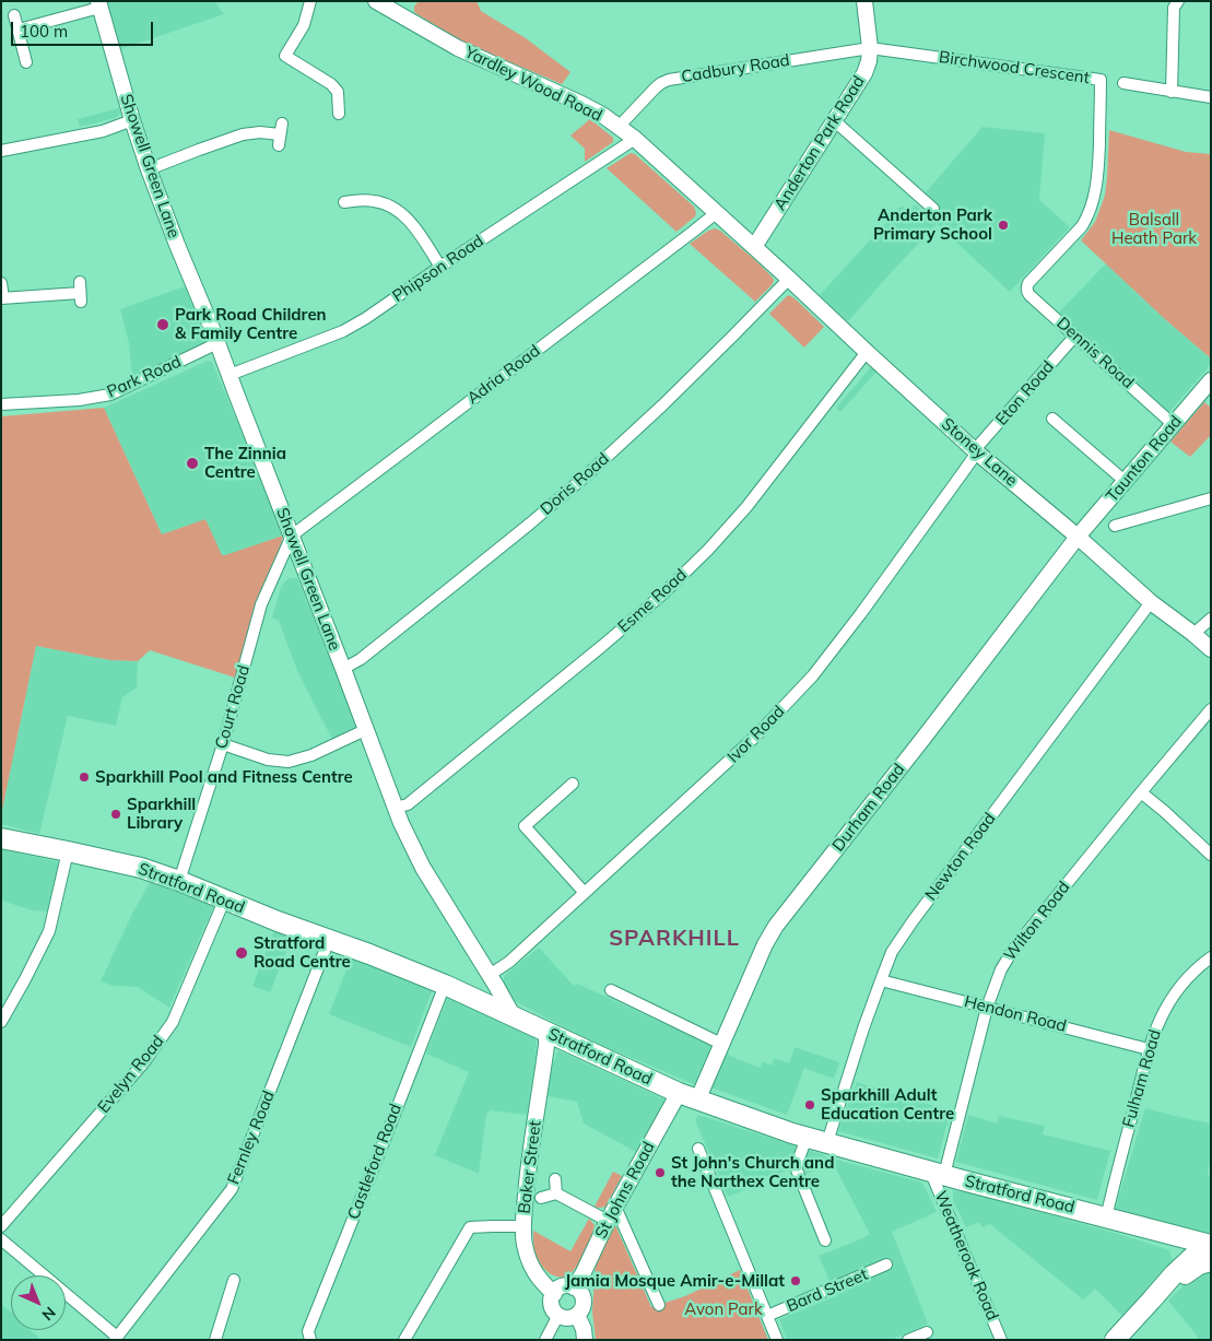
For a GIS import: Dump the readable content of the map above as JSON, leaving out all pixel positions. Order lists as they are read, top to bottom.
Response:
{
  "streets": {
    "highway": ["Stratford Road"],
    "street": [
      "Birchwood Crescent",
      "Cadbury Road",
      "Yardley Wood Road",
      "Anderton Park Road",
      "Showell Green Lane",
      "Phipson Road",
      "Dennis Road",
      "Adria Road",
      "Park Road",
      "Eton Road",
      "Stoney Lane",
      "Taunton Road",
      "Doris Road",
      "Esme Road",
      "Court Road",
      "Ivor Road",
      "Durham Road",
      "Newton Road",
      "Wilton Road",
      "Hendon Road",
      "Evelyn Road",
      "Fulham Road",
      "Fernley Road",
      "Castleford Road",
      "Baker Street",
      "St Johns Road",
      "Weatheroak Road",
      "Bard Street"
    ]
  },
  "crossings": [
    ["Birchwood Crescent", "Cadbury Road"],
    ["Birchwood Crescent", "Anderton Park Road"],
    ["Birchwood Crescent", "Dennis Road"],
    ["Cadbury Road", "Yardley Wood Road"],
    ["Cadbury Road", "Anderton Park Road"],
    ["Yardley Wood Road", "Anderton Park Road"],
    ["Yardley Wood Road", "Phipson Road"],
    ["Yardley Wood Road", "Adria Road"],
    ["Yardley Wood Road", "Stoney Lane"],
    ["Anderton Park Road", "Stoney Lane"],
    ["Showell Green Lane", "Phipson Road"],
    ["Showell Green Lane", "Adria Road"],
    ["Showell Green Lane", "Park Road"],
    ["Showell Green Lane", "Doris Road"],
    ["Showell Green Lane", "Esme Road"],
    ["Showell Green Lane", "Court Road"],
    ["Showell Green Lane", "Ivor Road"],
    ["Showell Green Lane", "Stratford Road"],
    ["Dennis Road", "Eton Road"],
    ["Dennis Road", "Taunton Road"],
    ["Adria Road", "Court Road"],
    ["Eton Road", "Stoney Lane"],
    ["Eton Road", "Ivor Road"],
    ["Stoney Lane", "Taunton Road"],
    ["Stoney Lane", "Doris Road"],
    ["Stoney Lane", "Esme Road"],
    ["Stoney Lane", "Ivor Road"],
    ["Stoney Lane", "Durham Road"],
    ["Stoney Lane", "Newton Road"],
    ["Taunton Road", "Durham Road"],
    ["Court Road", "Stratford Road"],
    ["Durham Road", "Stratford Road"],
    ["Newton Road", "Stratford Road"],
    ["Newton Road", "Hendon Road"],
    ["Stratford Road", "Wilton Road"],
    ["Stratford Road", "Evelyn Road"],
    ["Stratford Road", "Fulham Road"],
    ["Stratford Road", "Fernley Road"],
    ["Stratford Road", "Castleford Road"],
    ["Stratford Road", "Baker Street"],
    ["Stratford Road", "St Johns Road"],
    ["Stratford Road", "Weatheroak Road"],
    ["Wilton Road", "Hendon Road"],
    ["Wilton Road", "Weatheroak Road"],
    ["Hendon Road", "Fulham Road"],
    ["Baker Street", "St Johns Road"]
  ],
  "districts": ["SPARKHILL"],
  "parks": ["Balsall Heath Park", "Avon Park"],
  "places": [
    "Anderton Park Primary School",
    "Park Road Children & Family Centre",
    "The Zinnia Centre",
    "Sparkhill Pool and Fitness Centre",
    "Sparkhill Library",
    "Stratford Road Centre",
    "Sparkhill Adult Education Centre",
    "St John's Church and the Narthex Centre",
    "Jamia Mosque Amir-e-Millat"
  ],
  "scale_bar": "100 m",
  "north": "bottom right"
}
